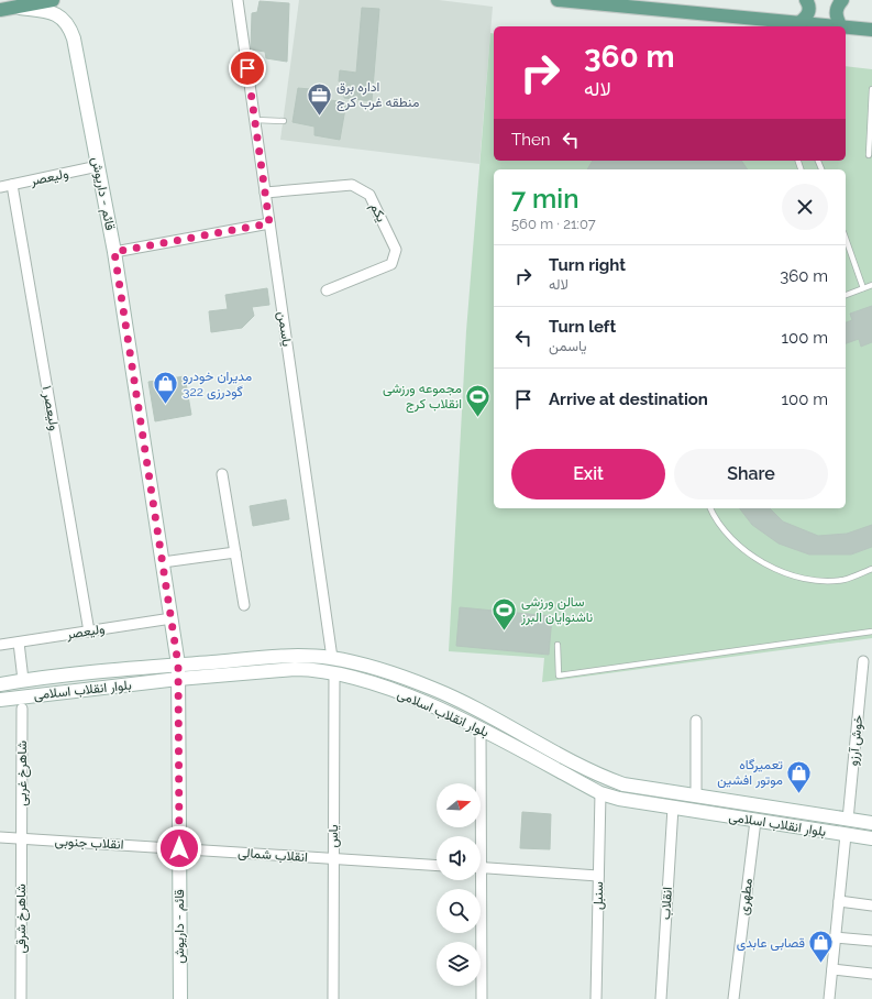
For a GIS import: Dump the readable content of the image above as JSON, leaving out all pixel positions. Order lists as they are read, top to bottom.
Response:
{
  "streets": {
    "main road": ["قائم - داریوش", "بلوار انقلاب اسلامی"],
    "street": [
      "ولیعصر",
      "یکم",
      "یاسمن",
      "ولیعصر ۱",
      "خوش آرزو",
      "شاهرخ غربی",
      "یاس",
      "انقلاب جنوبی",
      "انقلاب شمالی",
      "سنبل",
      "مطهری",
      "انقلاب",
      "شاهرخ شرقی"
    ]
  },
  "crossings": [
    ["ولیعصر", "قائم - داریوش"],
    ["ولیعصر", "ولیعصر ۱"],
    ["قائم - داریوش", "بلوار انقلاب اسلامی"],
    ["قائم - داریوش", "انقلاب جنوبی"],
    ["قائم - داریوش", "انقلاب شمالی"],
    ["یکم", "یاسمن"],
    ["یاسمن", "بلوار انقلاب اسلامی"],
    ["بلوار انقلاب اسلامی", "خوش آرزو"],
    ["بلوار انقلاب اسلامی", "یاس"],
    ["بلوار انقلاب اسلامی", "سنبل"],
    ["بلوار انقلاب اسلامی", "مطهری"],
    ["بلوار انقلاب اسلامی", "انقلاب"],
    ["شاهرخ غربی", "انقلاب جنوبی"],
    ["شاهرخ غربی", "شاهرخ شرقی"],
    ["یاس", "انقلاب شمالی"],
    ["انقلاب جنوبی", "انقلاب شمالی"],
    ["انقلاب جنوبی", "شاهرخ شرقی"]
  ],
  "places": {
    "office": ["اداره برق منطقه غرب کرج"],
    "shop": ["مدیران خودرو گودرزی 322", "تعمیرگاه موتور افشین", "قصابی عابدی"],
    "sports": ["مجموعه ورزشی انقلاب کرج", "سالن ورزشی ناشنوایان البرز"]
  },
  "north": "right",
  "page": {
    "turn": ["360 m", "لاله"],
    "then": "Then",
    "heading": ["7 min", "560 m · 21:07"],
    "list": [
      {
        "name": "Turn right",
        "note": "لاله",
        "value": "360 m"
      },
      {
        "name": "Turn left",
        "note": "یاسمن",
        "value": "100 m"
      },
      {
        "name": "Arrive at destination",
        "value": "100 m"
      }
    ],
    "buttons": ["Exit", "Share"]
  }
}
